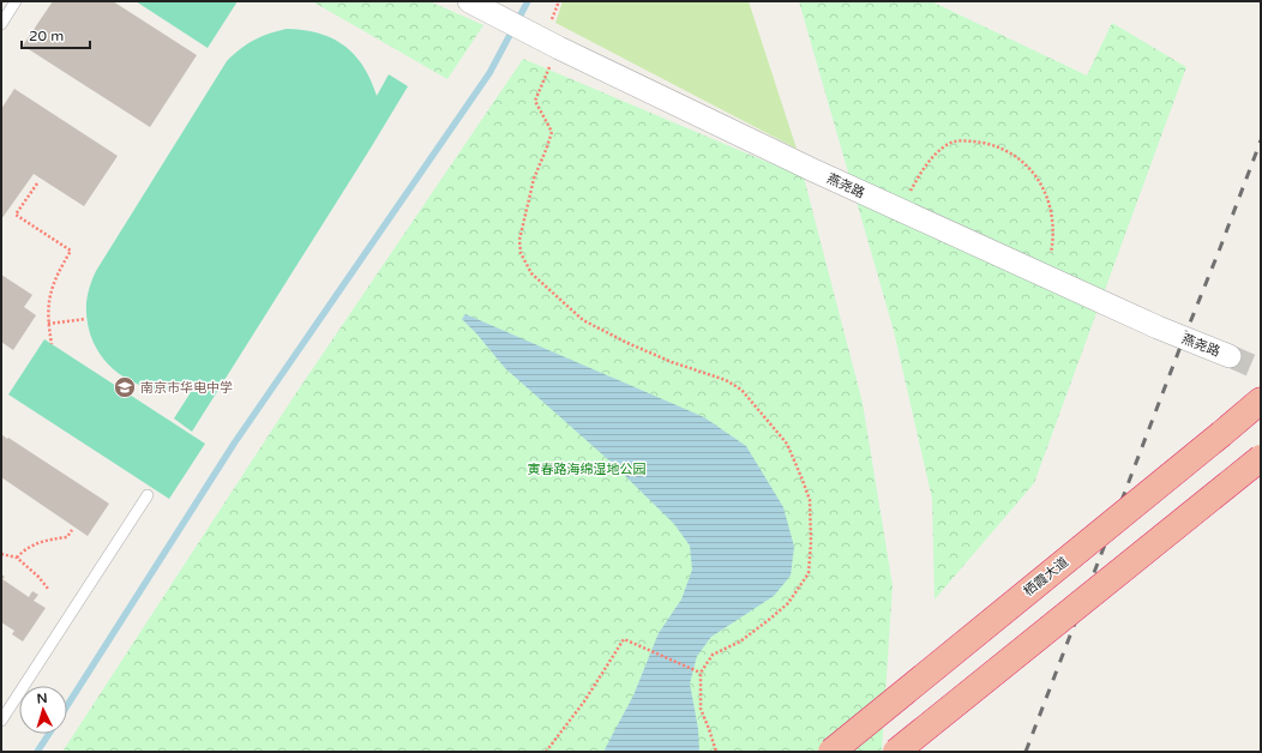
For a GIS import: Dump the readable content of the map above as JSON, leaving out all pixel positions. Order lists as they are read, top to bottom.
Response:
{
  "streets": {
    "highway": ["栖霞大道"],
    "street": ["燕尧路"]
  },
  "parks": ["寅春路海绵湿地公园"],
  "places": {
    "school or university": ["南京市华电中学"]
  },
  "scale_bar": "20 m",
  "north": "top"
}
